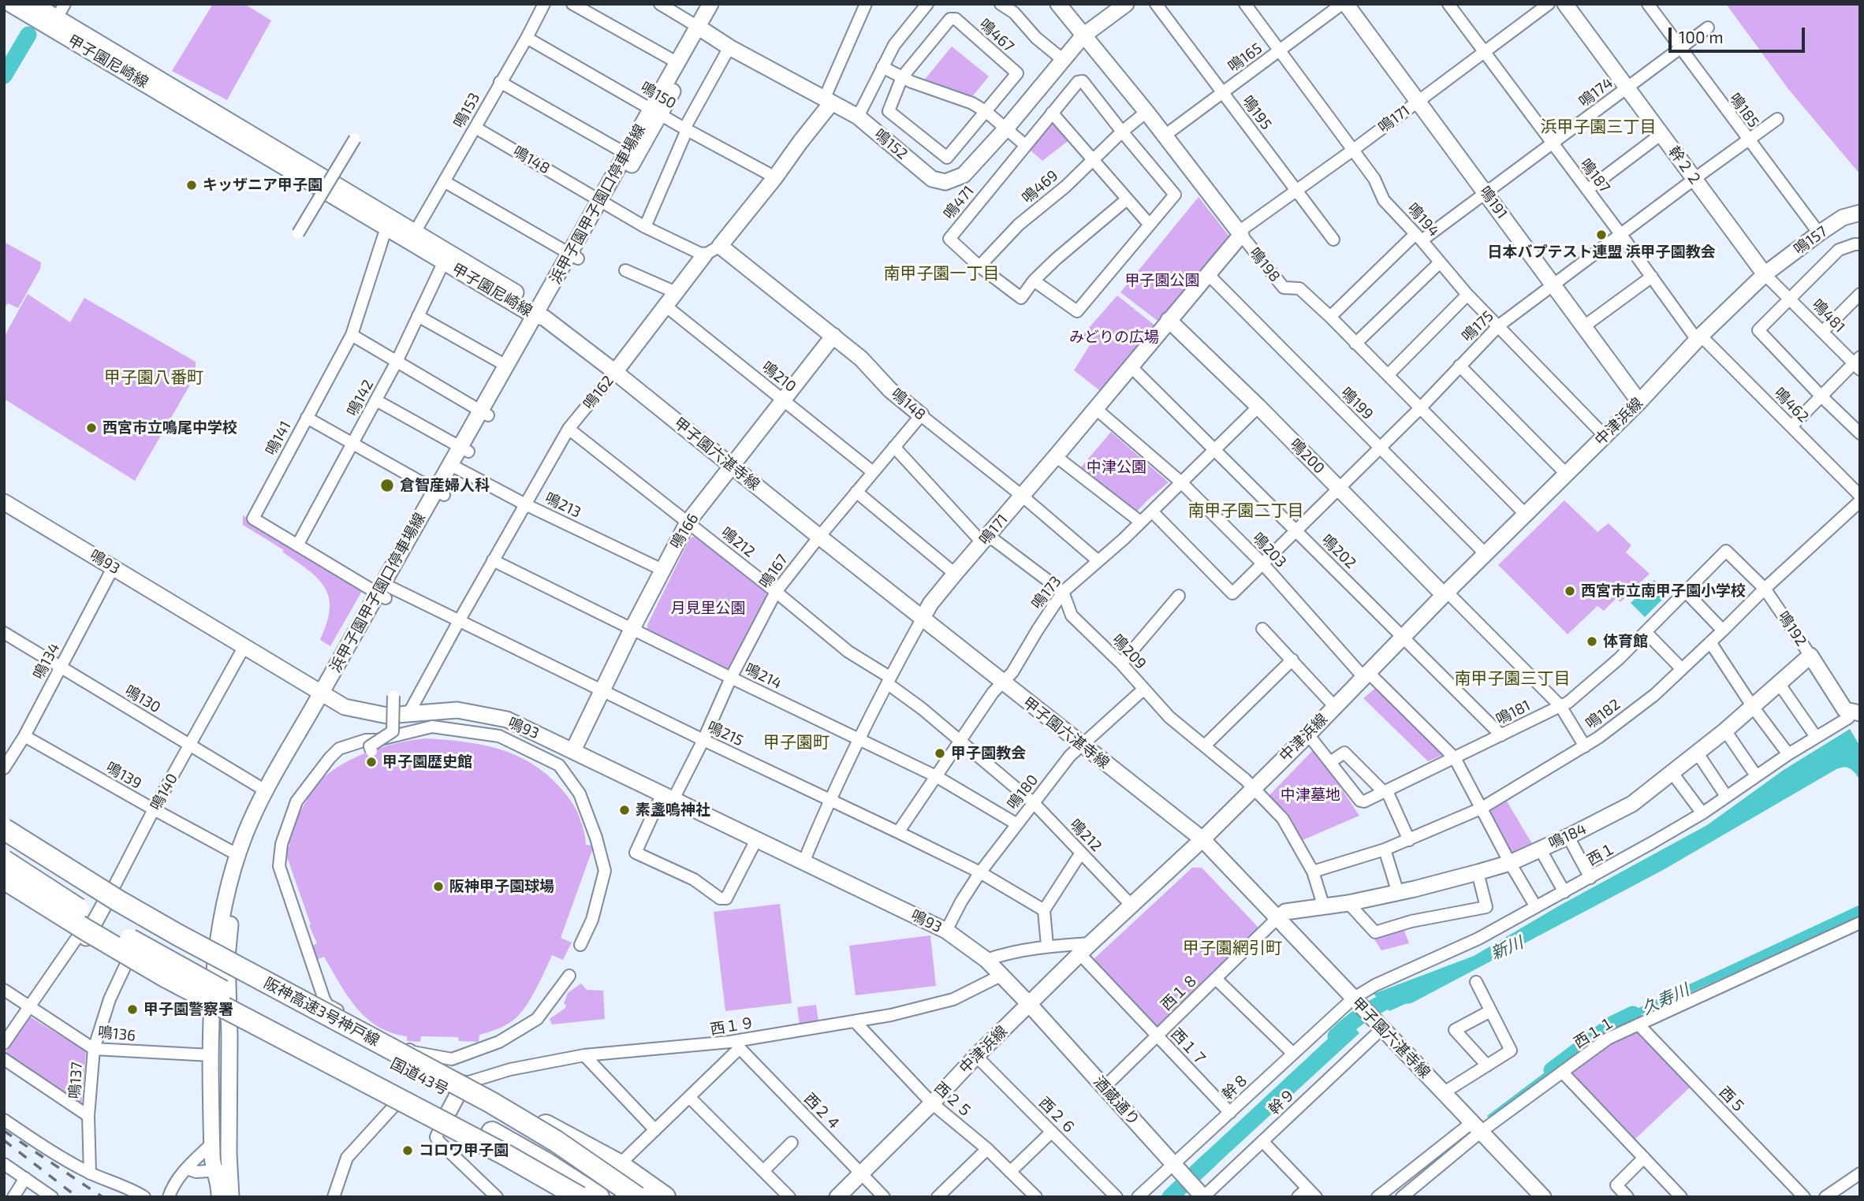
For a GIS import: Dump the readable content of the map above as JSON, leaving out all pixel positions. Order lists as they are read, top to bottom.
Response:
{
  "streets": {
    "highway": ["阪神高速3号神戸線", "国道43号"],
    "street": [
      "鳴467",
      "鳴165",
      "甲子園尼崎線",
      "鳴174",
      "鳴150",
      "鳴153",
      "鳴185",
      "鳴195",
      "鳴171",
      "鳴152",
      "鳴148",
      "幹２２",
      "鳴187",
      "鳴469",
      "鳴471",
      "鳴191",
      "浜甲子園甲子園口停車場線",
      "鳴194",
      "鳴157",
      "鳴198",
      "鳴481",
      "鳴175",
      "鳴210",
      "鳴162",
      "鳴142",
      "鳴199",
      "鳴462",
      "中津浜線",
      "鳴141",
      "甲子園六湛寺線",
      "鳴200",
      "鳴213",
      "鳴166",
      "鳴212",
      "鳴203",
      "鳴202",
      "鳴93",
      "鳴167",
      "鳴173",
      "鳴192",
      "鳴209",
      "鳴134",
      "鳴214",
      "鳴130",
      "鳴181",
      "鳴182",
      "鳴215",
      "鳴139",
      "鳴140",
      "鳴180",
      "鳴184",
      "西１",
      "西１８",
      "西１９",
      "西１１",
      "鳴136",
      "西１７",
      "鳴137",
      "幹８",
      "西２５",
      "西５",
      "酒蔵通り",
      "幹９",
      "西２４",
      "西２６"
    ]
  },
  "crossings": [
    ["鳴165", "鳴195"],
    ["鳴165", "鳴191"],
    ["鳴165", "鳴194"],
    ["鳴165", "鳴198"],
    ["甲子園尼崎線", "鳴153"],
    ["甲子園尼崎線", "浜甲子園甲子園口停車場線"],
    ["甲子園尼崎線", "鳴142"],
    ["甲子園尼崎線", "鳴141"],
    ["甲子園尼崎線", "甲子園六湛寺線"],
    ["鳴174", "鳴185"],
    ["鳴174", "幹２２"],
    ["鳴174", "鳴187"],
    ["鳴174", "鳴191"],
    ["鳴174", "鳴194"],
    ["鳴174", "鳴198"],
    ["鳴150", "鳴153"],
    ["鳴150", "浜甲子園甲子園口停車場線"],
    ["鳴150", "鳴162"],
    ["鳴153", "鳴148"],
    ["鳴185", "鳴157"],
    ["鳴185", "鳴175"],
    ["鳴195", "鳴171"],
    ["鳴171", "鳴148"],
    ["鳴171", "鳴187"],
    ["鳴171", "鳴191"],
    ["鳴171", "鳴194"],
    ["鳴171", "鳴198"],
    ["鳴171", "鳴199"],
    ["鳴171", "甲子園六湛寺線"],
    ["鳴171", "鳴200"],
    ["鳴171", "鳴212"],
    ["鳴171", "鳴203"],
    ["鳴171", "鳴202"],
    ["鳴171", "鳴93"],
    ["鳴171", "鳴214"],
    ["鳴171", "鳴215"],
    ["鳴152", "浜甲子園甲子園口停車場線"],
    ["鳴152", "鳴198"],
    ["鳴152", "鳴162"],
    ["鳴148", "浜甲子園甲子園口停車場線"],
    ["鳴148", "鳴162"],
    ["鳴148", "鳴166"],
    ["鳴148", "鳴167"],
    ["鳴148", "鳴173"],
    ["幹２２", "鳴157"],
    ["幹２２", "鳴481"],
    ["幹２２", "鳴175"],
    ["幹２２", "中津浜線"],
    ["鳴187", "鳴175"],
    ["鳴187", "鳴462"],
    ["鳴187", "中津浜線"],
    ["鳴469", "鳴471"],
    ["鳴191", "鳴175"],
    ["鳴191", "中津浜線"],
    ["浜甲子園甲子園口停車場線", "鳴141"],
    ["浜甲子園甲子園口停車場線", "甲子園六湛寺線"],
    ["浜甲子園甲子園口停車場線", "鳴213"],
    ["浜甲子園甲子園口停車場線", "鳴93"],
    ["浜甲子園甲子園口停車場線", "鳴130"],
    ["浜甲子園甲子園口停車場線", "鳴215"],
    ["浜甲子園甲子園口停車場線", "鳴139"],
    ["浜甲子園甲子園口停車場線", "鳴136"],
    ["鳴194", "鳴175"],
    ["鳴194", "中津浜線"],
    ["鳴157", "鳴481"],
    ["鳴157", "中津浜線"],
    ["鳴198", "鳴175"],
    ["鳴198", "中津浜線"],
    ["鳴481", "鳴462"],
    ["鳴481", "中津浜線"],
    ["鳴175", "鳴199"],
    ["鳴175", "鳴200"],
    ["鳴175", "鳴203"],
    ["鳴175", "鳴202"],
    ["鳴175", "鳴173"],
    ["鳴210", "鳴162"],
    ["鳴210", "鳴166"],
    ["鳴210", "鳴167"],
    ["鳴162", "甲子園六湛寺線"],
    ["鳴162", "鳴213"],
    ["鳴162", "鳴212"],
    ["鳴162", "鳴93"],
    ["鳴162", "鳴214"],
    ["鳴162", "鳴215"],
    ["鳴142", "鳴141"],
    ["鳴199", "中津浜線"],
    ["鳴462", "中津浜線"],
    ["中津浜線", "甲子園六湛寺線"],
    ["中津浜線", "鳴200"],
    ["中津浜線", "鳴212"],
    ["中津浜線", "鳴203"],
    ["中津浜線", "鳴202"],
    ["中津浜線", "鳴93"],
    ["中津浜線", "鳴209"],
    ["中津浜線", "西１７"],
    ["中津浜線", "西２５"],
    ["中津浜線", "酒蔵通り"],
    ["中津浜線", "西２４"],
    ["中津浜線", "西２６"],
    ["鳴141", "鳴215"],
    ["甲子園六湛寺線", "鳴166"],
    ["甲子園六湛寺線", "鳴167"],
    ["甲子園六湛寺線", "鳴173"],
    ["甲子園六湛寺線", "鳴180"],
    ["甲子園六湛寺線", "鳴184"],
    ["甲子園六湛寺線", "西１"],
    ["甲子園六湛寺線", "西１８"],
    ["甲子園六湛寺線", "西１１"],
    ["甲子園六湛寺線", "幹８"],
    ["甲子園六湛寺線", "幹９"],
    ["鳴200", "鳴173"],
    ["鳴213", "鳴166"],
    ["鳴166", "鳴212"],
    ["鳴166", "鳴93"],
    ["鳴166", "鳴214"],
    ["鳴166", "鳴215"],
    ["鳴212", "鳴167"],
    ["鳴212", "鳴173"],
    ["鳴212", "鳴180"],
    ["鳴203", "鳴173"],
    ["鳴203", "鳴181"],
    ["鳴203", "鳴182"],
    ["鳴203", "鳴184"],
    ["鳴203", "西１"],
    ["鳴202", "鳴173"],
    ["鳴202", "鳴181"],
    ["鳴93", "鳴167"],
    ["鳴93", "鳴134"],
    ["鳴93", "鳴140"],
    ["鳴93", "鳴180"],
    ["鳴93", "西１９"],
    ["鳴93", "酒蔵通り"],
    ["鳴167", "鳴214"],
    ["鳴167", "鳴215"],
    ["鳴173", "鳴209"],
    ["鳴173", "鳴214"],
    ["鳴173", "鳴215"],
    ["鳴192", "鳴181"],
    ["鳴192", "鳴182"],
    ["鳴192", "鳴184"],
    ["鳴192", "西１"],
    ["鳴209", "鳴182"],
    ["鳴209", "鳴180"],
    ["鳴209", "鳴184"],
    ["鳴134", "鳴130"],
    ["鳴134", "鳴139"],
    ["鳴214", "鳴180"],
    ["鳴130", "鳴140"],
    ["鳴215", "鳴180"],
    ["鳴139", "鳴140"],
    ["鳴140", "鳴136"],
    ["鳴184", "西１８"],
    ["西１", "幹８"],
    ["西１８", "西１７"],
    ["西１８", "酒蔵通り"],
    ["西１９", "西２５"],
    ["西１９", "西２４"],
    ["西１１", "西５"],
    ["鳴136", "鳴137"],
    ["西１７", "幹８"],
    ["幹８", "酒蔵通り"],
    ["酒蔵通り", "幹９"]
  ],
  "districts": [
    "浜甲子園三丁目",
    "南甲子園一丁目",
    "甲子園八番町",
    "南甲子園二丁目",
    "南甲子園三丁目",
    "甲子園町",
    "甲子園網引町"
  ],
  "water": ["新川", "久寿川"],
  "parks": [
    "甲子園公園",
    "みどりの広場",
    "中津公園",
    "月見里公園",
    "中津墓地"
  ],
  "places": [
    "キッザニア甲子園",
    "日本バプテスト連盟 浜甲子園教会",
    "西宮市立鳴尾中学校",
    "倉智産婦人科",
    "西宮市立南甲子園小学校",
    "体育館",
    "甲子園教会",
    "甲子園歴史館",
    "素盞嗚神社",
    "阪神甲子園球場",
    "甲子園警察署",
    "コロワ甲子園"
  ],
  "scale_bar": "100 m"
}
